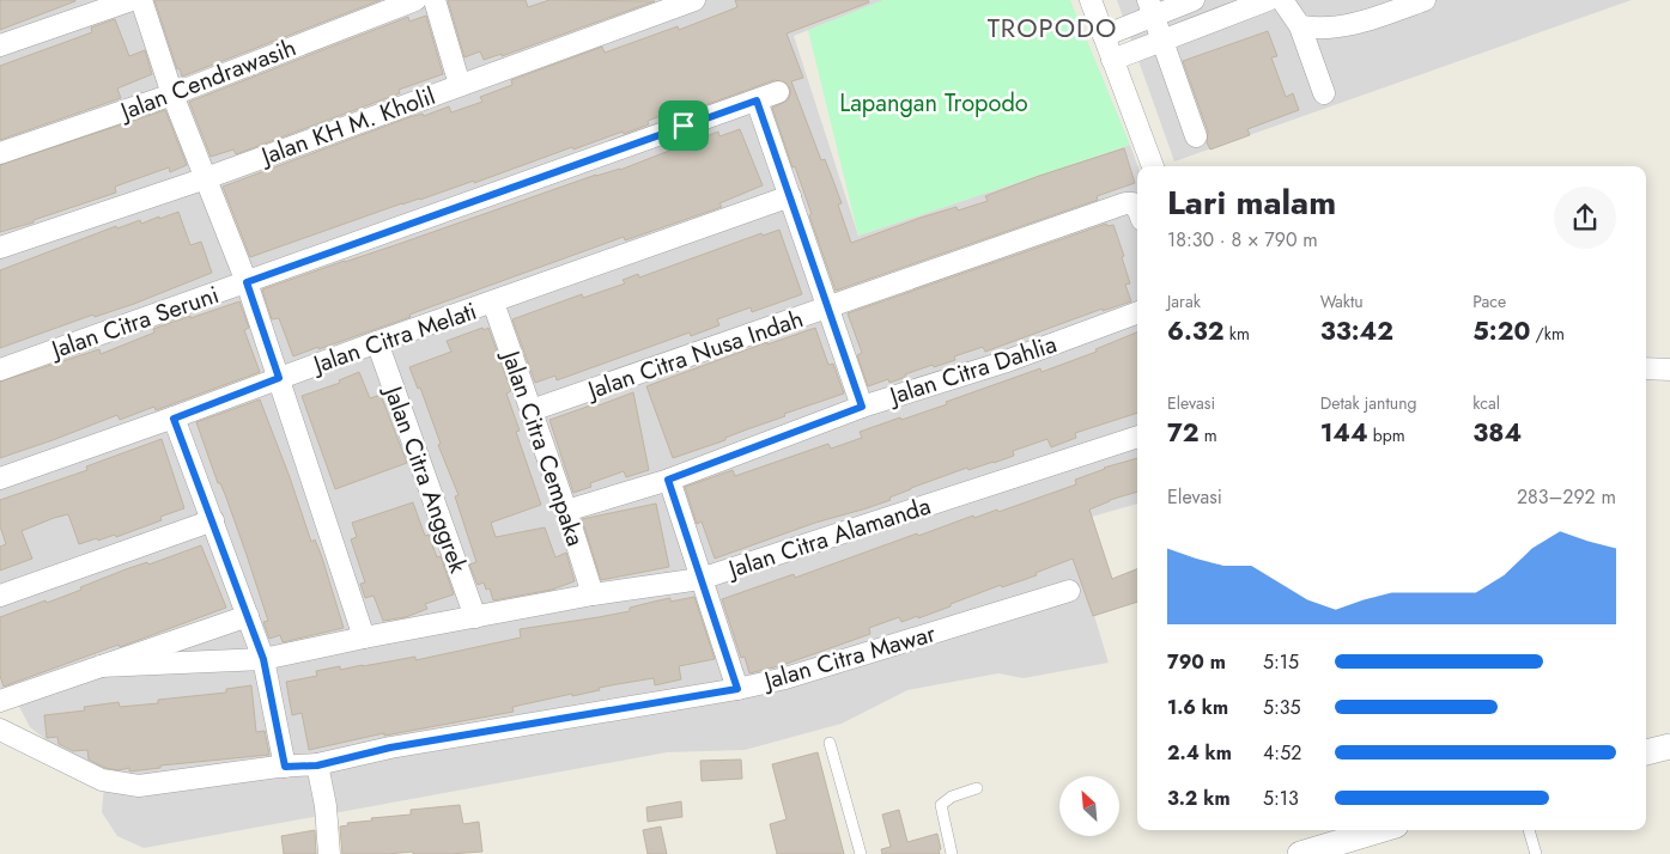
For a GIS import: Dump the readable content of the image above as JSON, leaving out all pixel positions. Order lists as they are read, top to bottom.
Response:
{
  "streets": {
    "street": [
      "Jalan Cendrawasih",
      "Jalan KH M. Kholil",
      "Jalan Citra Seruni",
      "Jalan Citra Melati",
      "Jalan Citra Nusa Indah",
      "Jalan Citra Dahlia",
      "Jalan Citra Cempaka",
      "Jalan Citra Anggrek",
      "Jalan Citra Alamanda",
      "Jalan Citra Mawar"
    ]
  },
  "crossings": [
    ["Jalan Citra Melati", "Jalan Citra Cempaka"],
    ["Jalan Citra Melati", "Jalan Citra Anggrek"],
    ["Jalan Citra Nusa Indah", "Jalan Citra Cempaka"],
    ["Jalan Citra Dahlia", "Jalan Citra Cempaka"],
    ["Jalan Citra Cempaka", "Jalan Citra Alamanda"],
    ["Jalan Citra Anggrek", "Jalan Citra Alamanda"]
  ],
  "districts": ["TROPODO"],
  "parks": ["Lapangan Tropodo"],
  "north": "top left",
  "page": {
    "heading": ["Lari malam", "18:30 · 8 × 790 m"],
    "stats": [
      ["Jarak", "6.32 km"],
      ["Waktu", "33:42"],
      ["Pace", "5:20 /km"],
      ["Elevasi", "72 m"],
      ["Detak jantung", "144 bpm"],
      ["kcal", "384"]
    ],
    "chart": ["Elevasi", "283–292 m"],
    "list": [
      {
        "name": "790 m",
        "note": "5:15"
      },
      {
        "name": "1.6 km",
        "note": "5:35"
      },
      {
        "name": "2.4 km",
        "note": "4:52"
      },
      {
        "name": "3.2 km",
        "note": "5:13"
      }
    ]
  }
}
